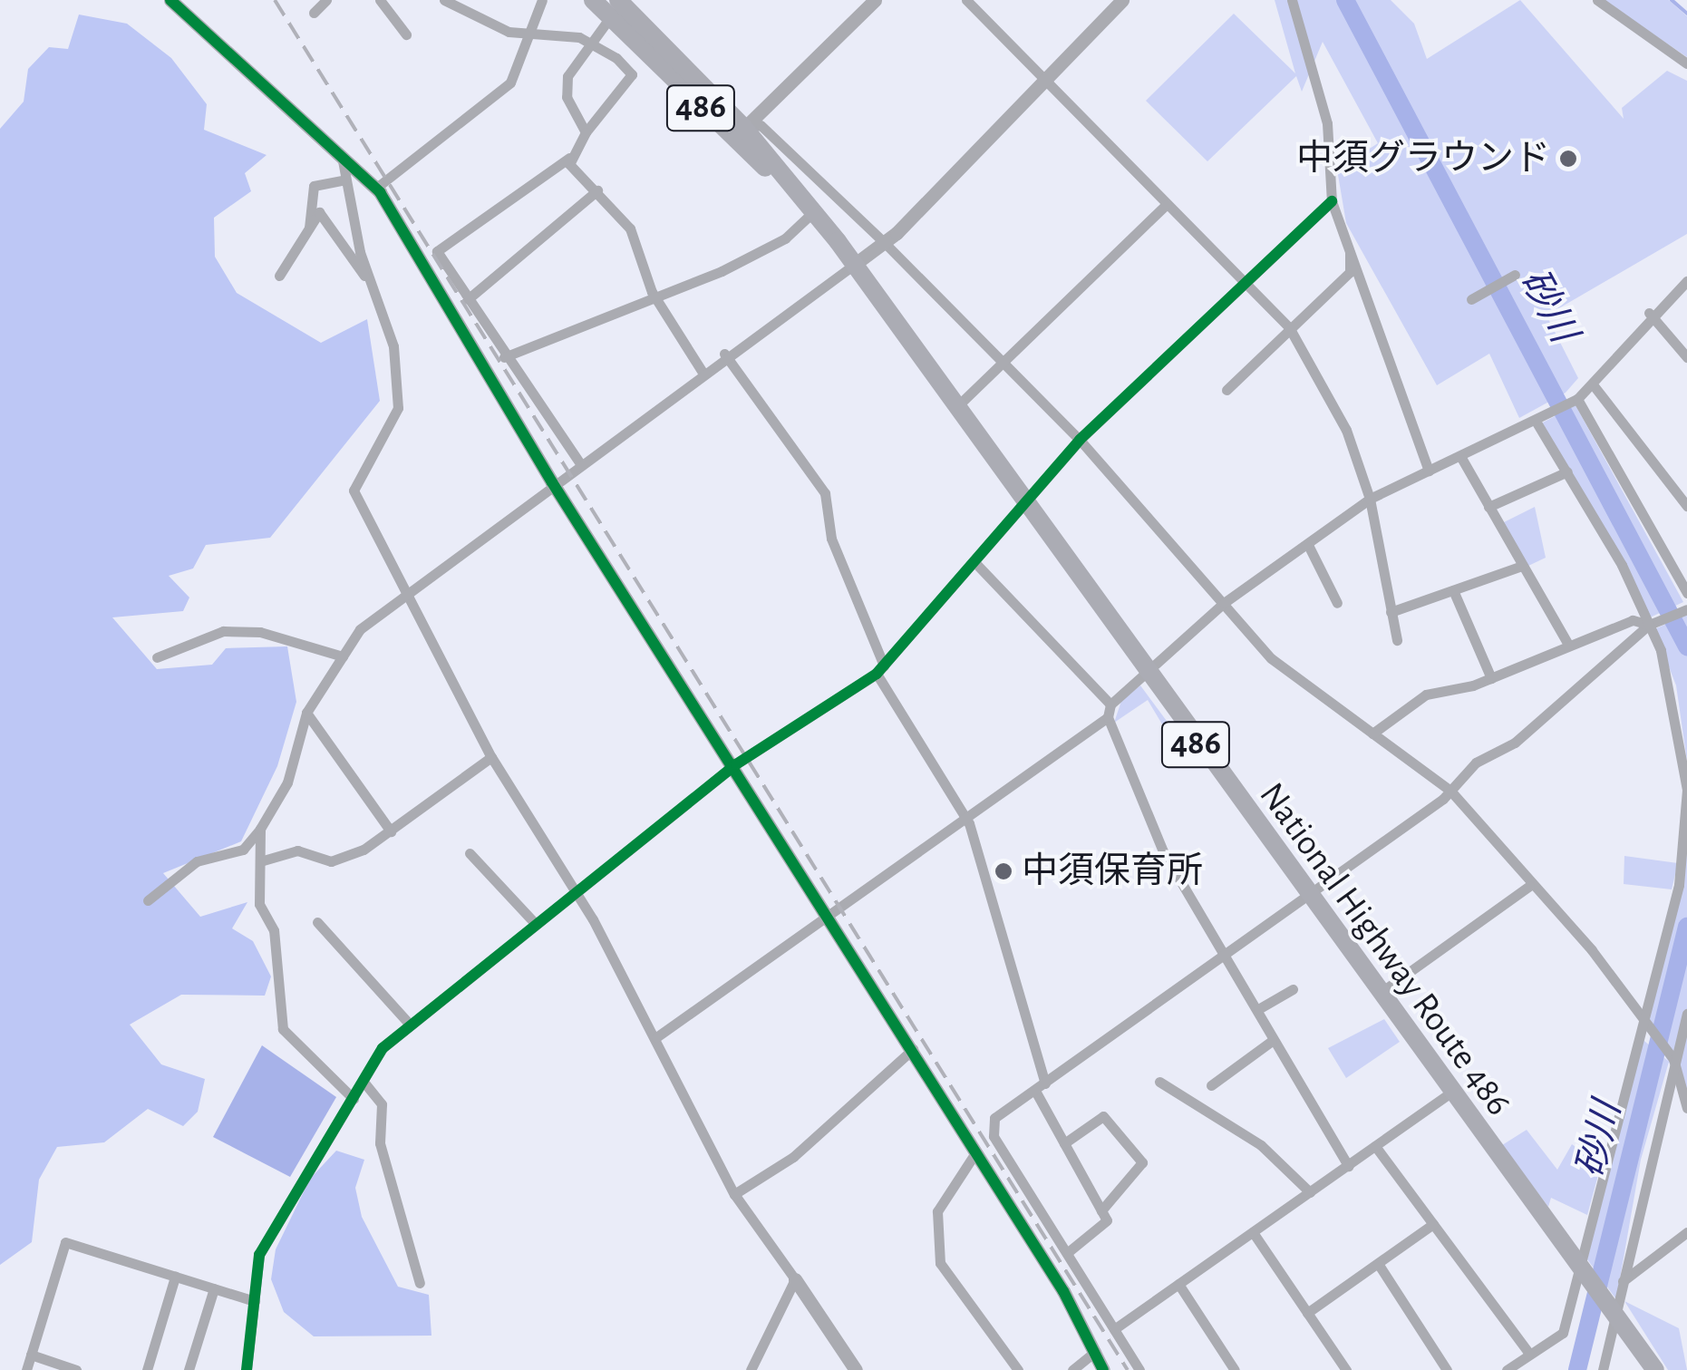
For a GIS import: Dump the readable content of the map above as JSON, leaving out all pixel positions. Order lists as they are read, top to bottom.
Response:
{
  "streets": {
    "highway": ["486", "National Highway Route 486"]
  },
  "water": ["砂川"],
  "places": ["中須グラウンド", "中須保育所"]
}
